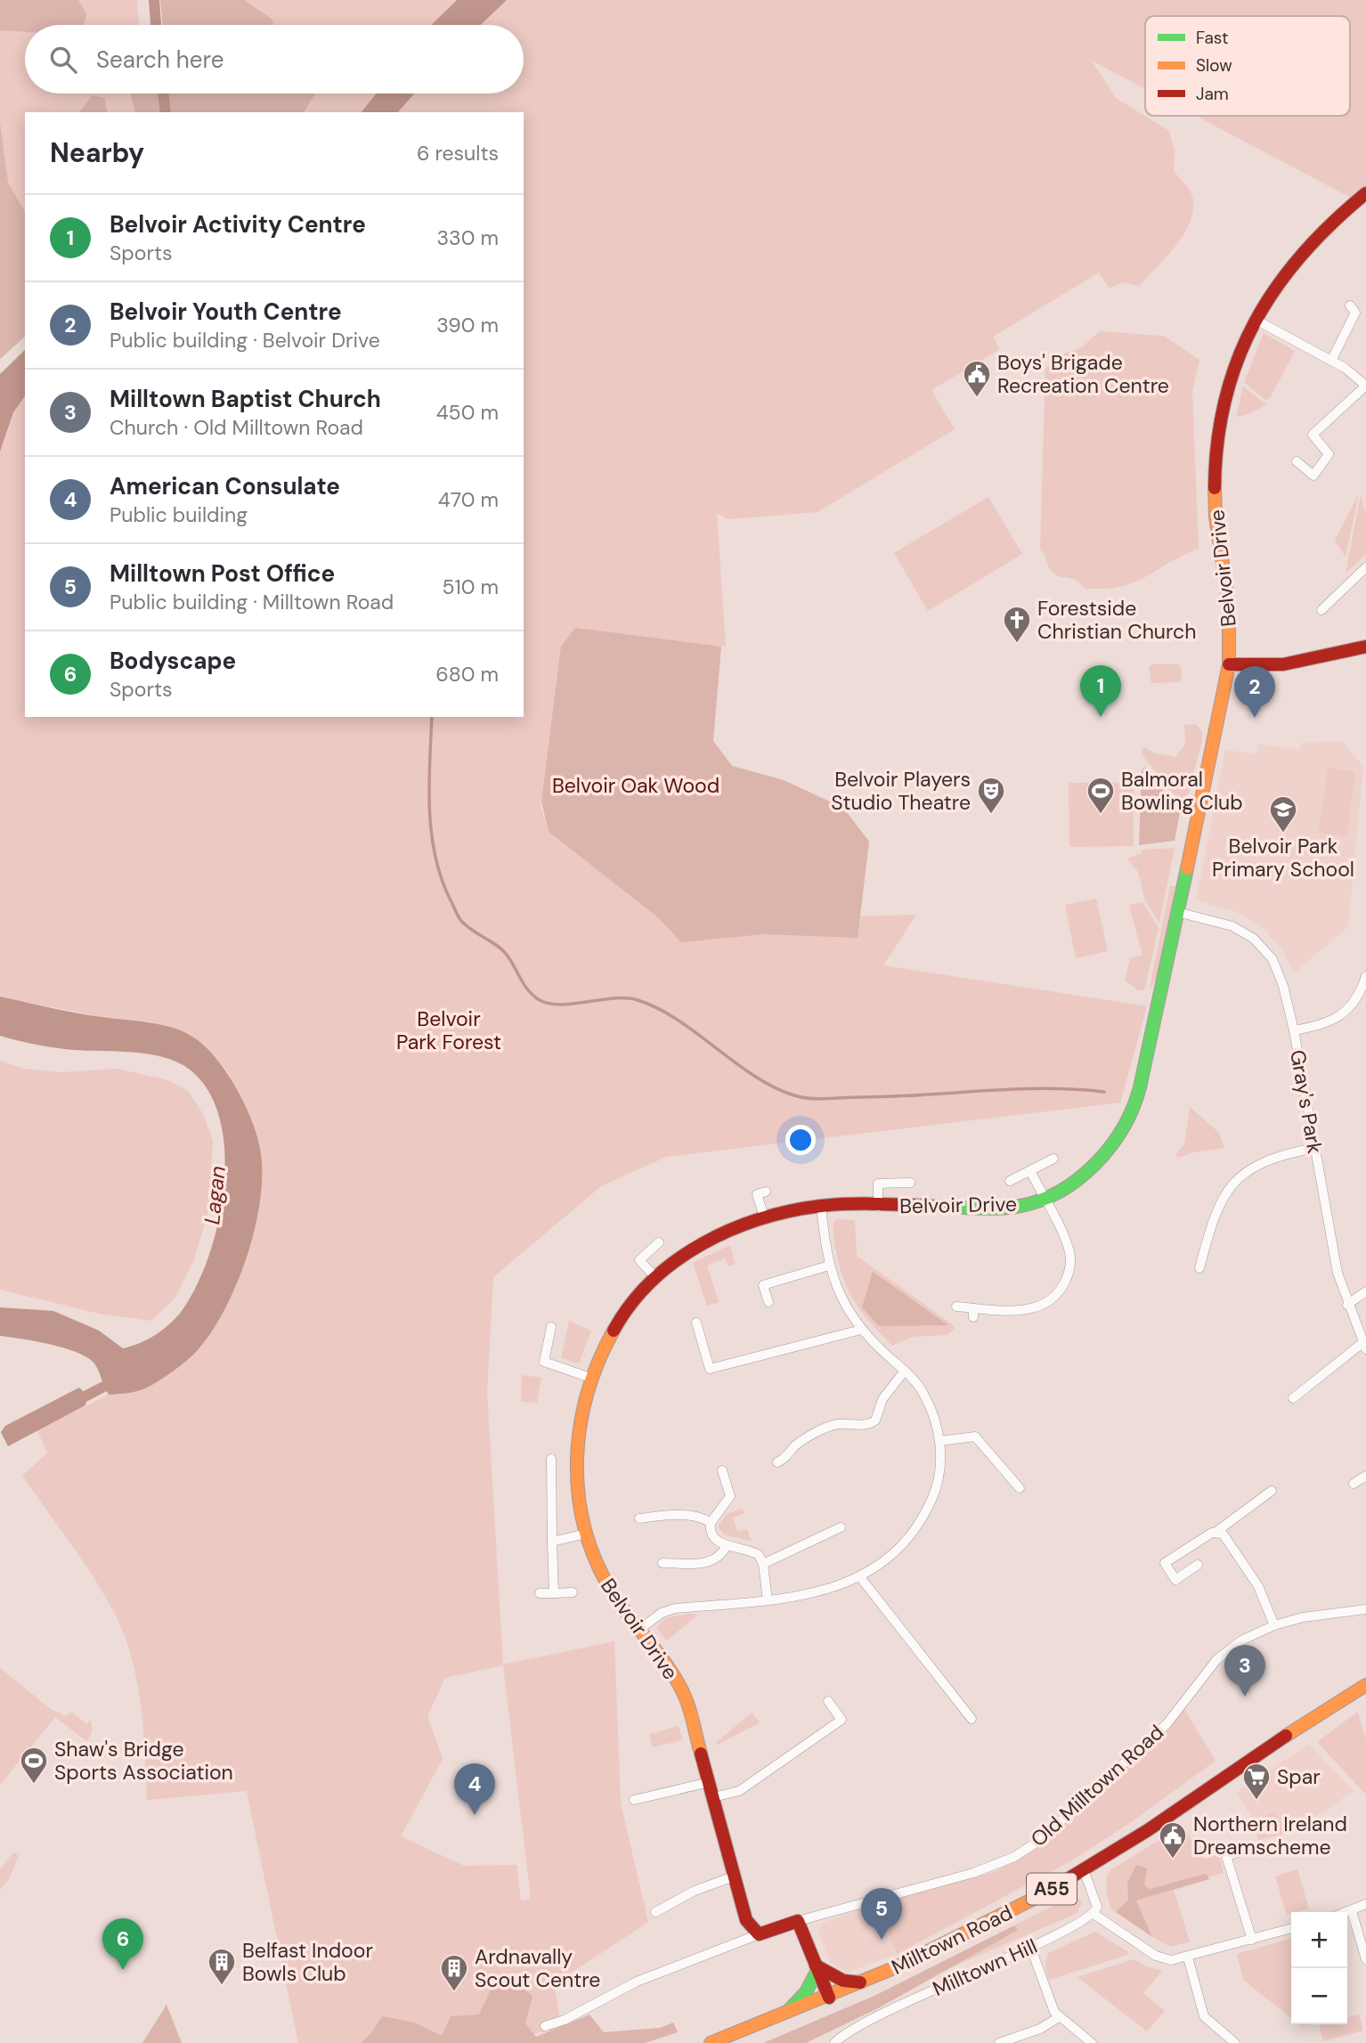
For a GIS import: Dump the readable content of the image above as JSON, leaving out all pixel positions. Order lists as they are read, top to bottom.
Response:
{
  "streets": {
    "main road": [
      "Belvoir Drive",
      "Old Milltown Road",
      "A55",
      "Milltown Road"
    ],
    "street": ["Gray's Park", "Milltown Hill"]
  },
  "crossings": [
    ["Belvoir Drive", "Gray's Park"],
    ["Belvoir Drive", "Old Milltown Road"]
  ],
  "water": ["Lagan"],
  "parks": ["Belvoir Oak Wood", "Belvoir Park Forest"],
  "places": {
    "public building": ["Boys' Brigade Recreation Centre", "Northern Ireland Dreamscheme"],
    "church": ["Forestside Christian Church"],
    "theatre": ["Belvoir Players Studio Theatre"],
    "sports": ["Balmoral Bowling Club", "Shaw's Bridge Sports Association"],
    "school or university": ["Belvoir Park Primary School"],
    "supermarket": ["Spar"],
    "building": ["Belfast Indoor Bowls Club", "Ardnavally Scout Centre"]
  },
  "legend": ["Fast", "Slow", "Jam"],
  "page": {
    "search": "Search here",
    "heading": ["Nearby", "6 results"],
    "list": [
      {
        "mark": "1",
        "name": "Belvoir Activity Centre",
        "note": "Sports",
        "value": "330 m"
      },
      {
        "mark": "2",
        "name": "Belvoir Youth Centre",
        "note": "Public building · Belvoir Drive",
        "value": "390 m"
      },
      {
        "mark": "3",
        "name": "Milltown Baptist Church",
        "note": "Church · Old Milltown Road",
        "value": "450 m"
      },
      {
        "mark": "4",
        "name": "American Consulate",
        "note": "Public building",
        "value": "470 m"
      },
      {
        "mark": "5",
        "name": "Milltown Post Office",
        "note": "Public building · Milltown Road",
        "value": "510 m"
      },
      {
        "mark": "6",
        "name": "Bodyscape",
        "note": "Sports",
        "value": "680 m"
      }
    ],
    "pins": [
      "1",
      "2",
      "3",
      "4",
      "5",
      "6"
    ],
    "map_buttons": ["+", "−"]
  }
}
